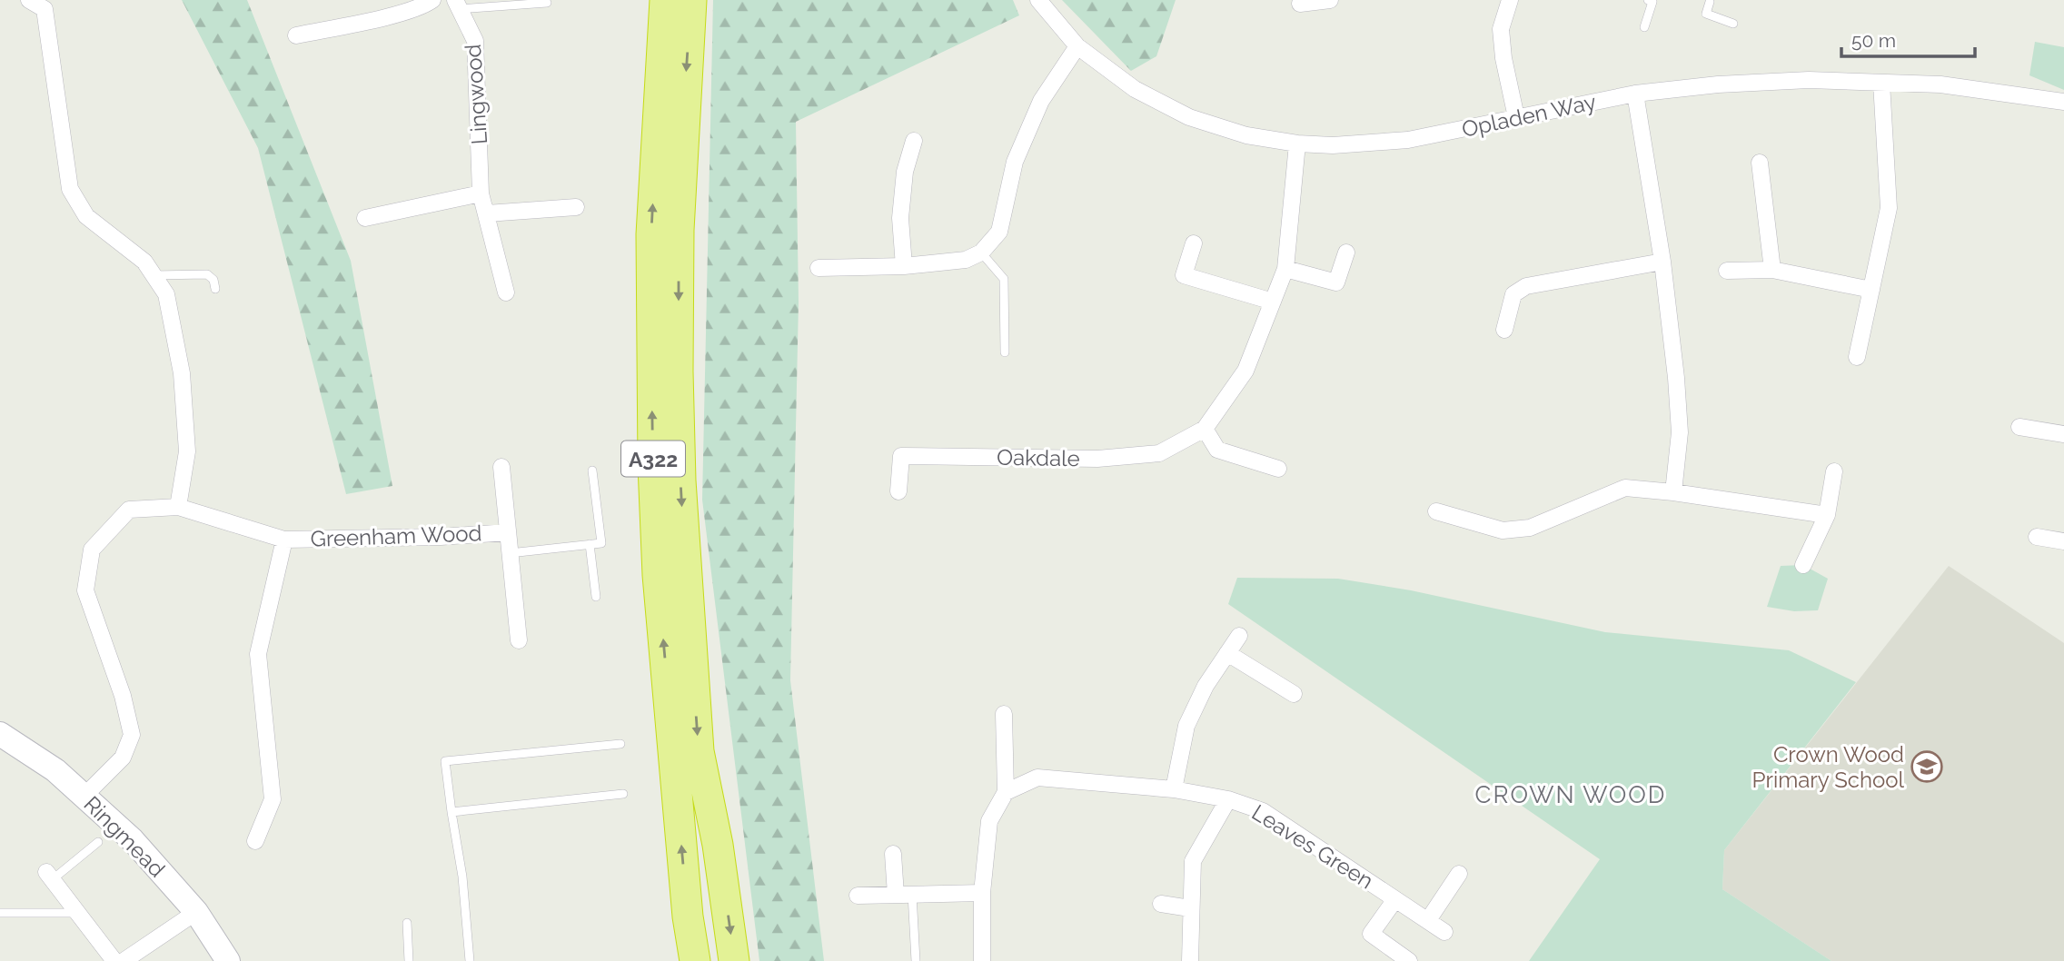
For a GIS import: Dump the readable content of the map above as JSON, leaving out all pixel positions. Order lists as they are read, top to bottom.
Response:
{
  "streets": {
    "highway": ["A322"],
    "street": [
      "Lingwood",
      "Opladen Way",
      "Oakdale",
      "Greenham Wood",
      "Ringmead",
      "Leaves Green"
    ]
  },
  "crossings": [
    ["Opladen Way", "Oakdale"],
    ["Greenham Wood", "Ringmead"]
  ],
  "districts": ["CROWN WOOD"],
  "places": {
    "school or university": ["Crown Wood Primary School"]
  },
  "scale_bar": "50 m"
}
